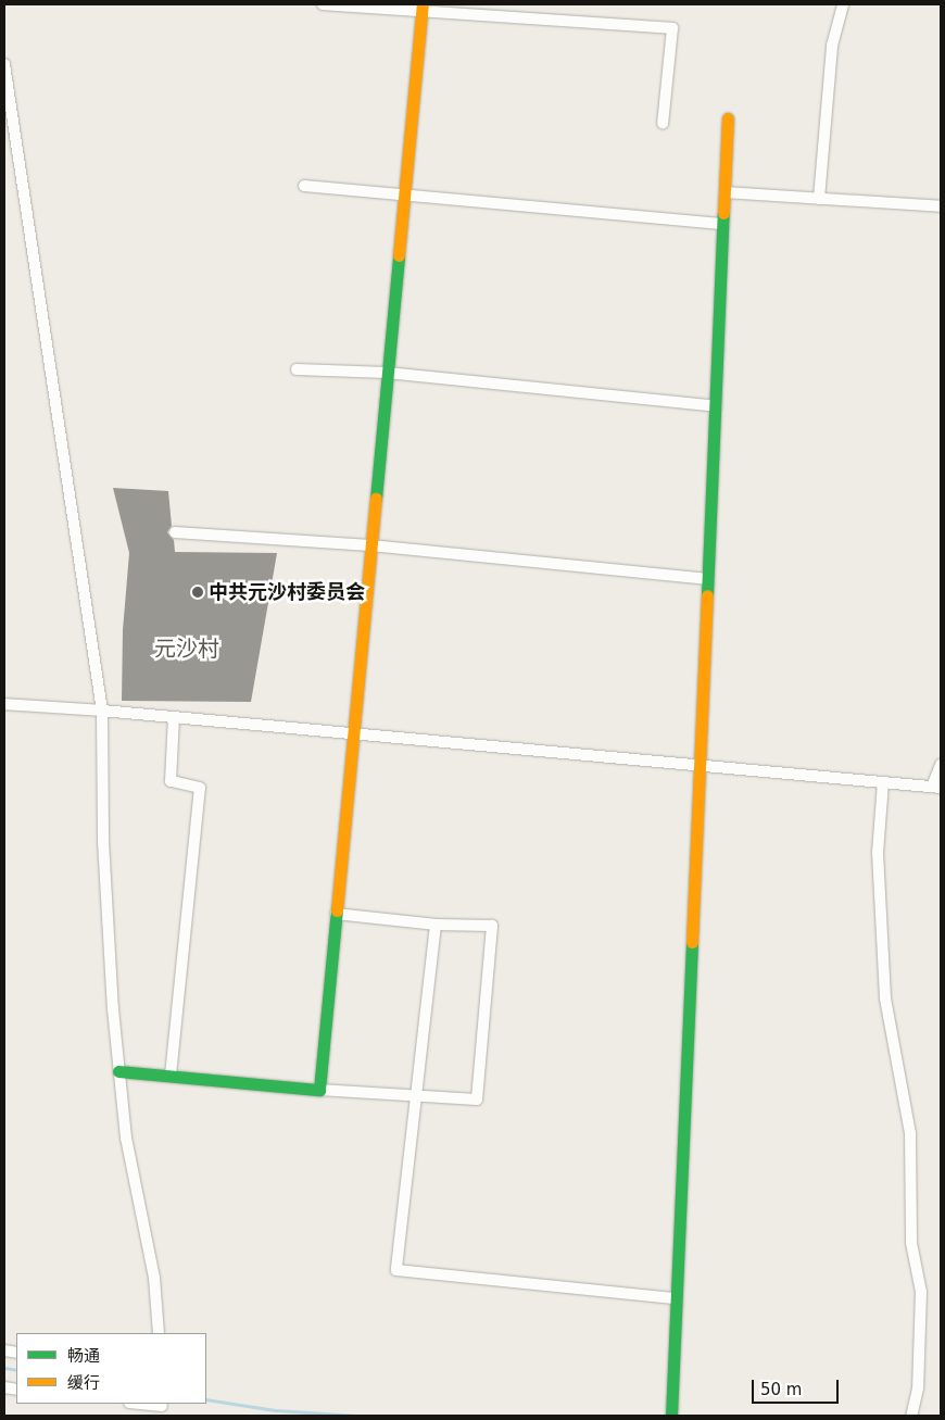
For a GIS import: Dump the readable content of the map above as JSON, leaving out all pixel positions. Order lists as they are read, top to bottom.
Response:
{
  "districts": ["元沙村"],
  "places": ["中共元沙村委员会"],
  "legend": ["畅通", "缓行"],
  "scale_bar": "50 m"
}
